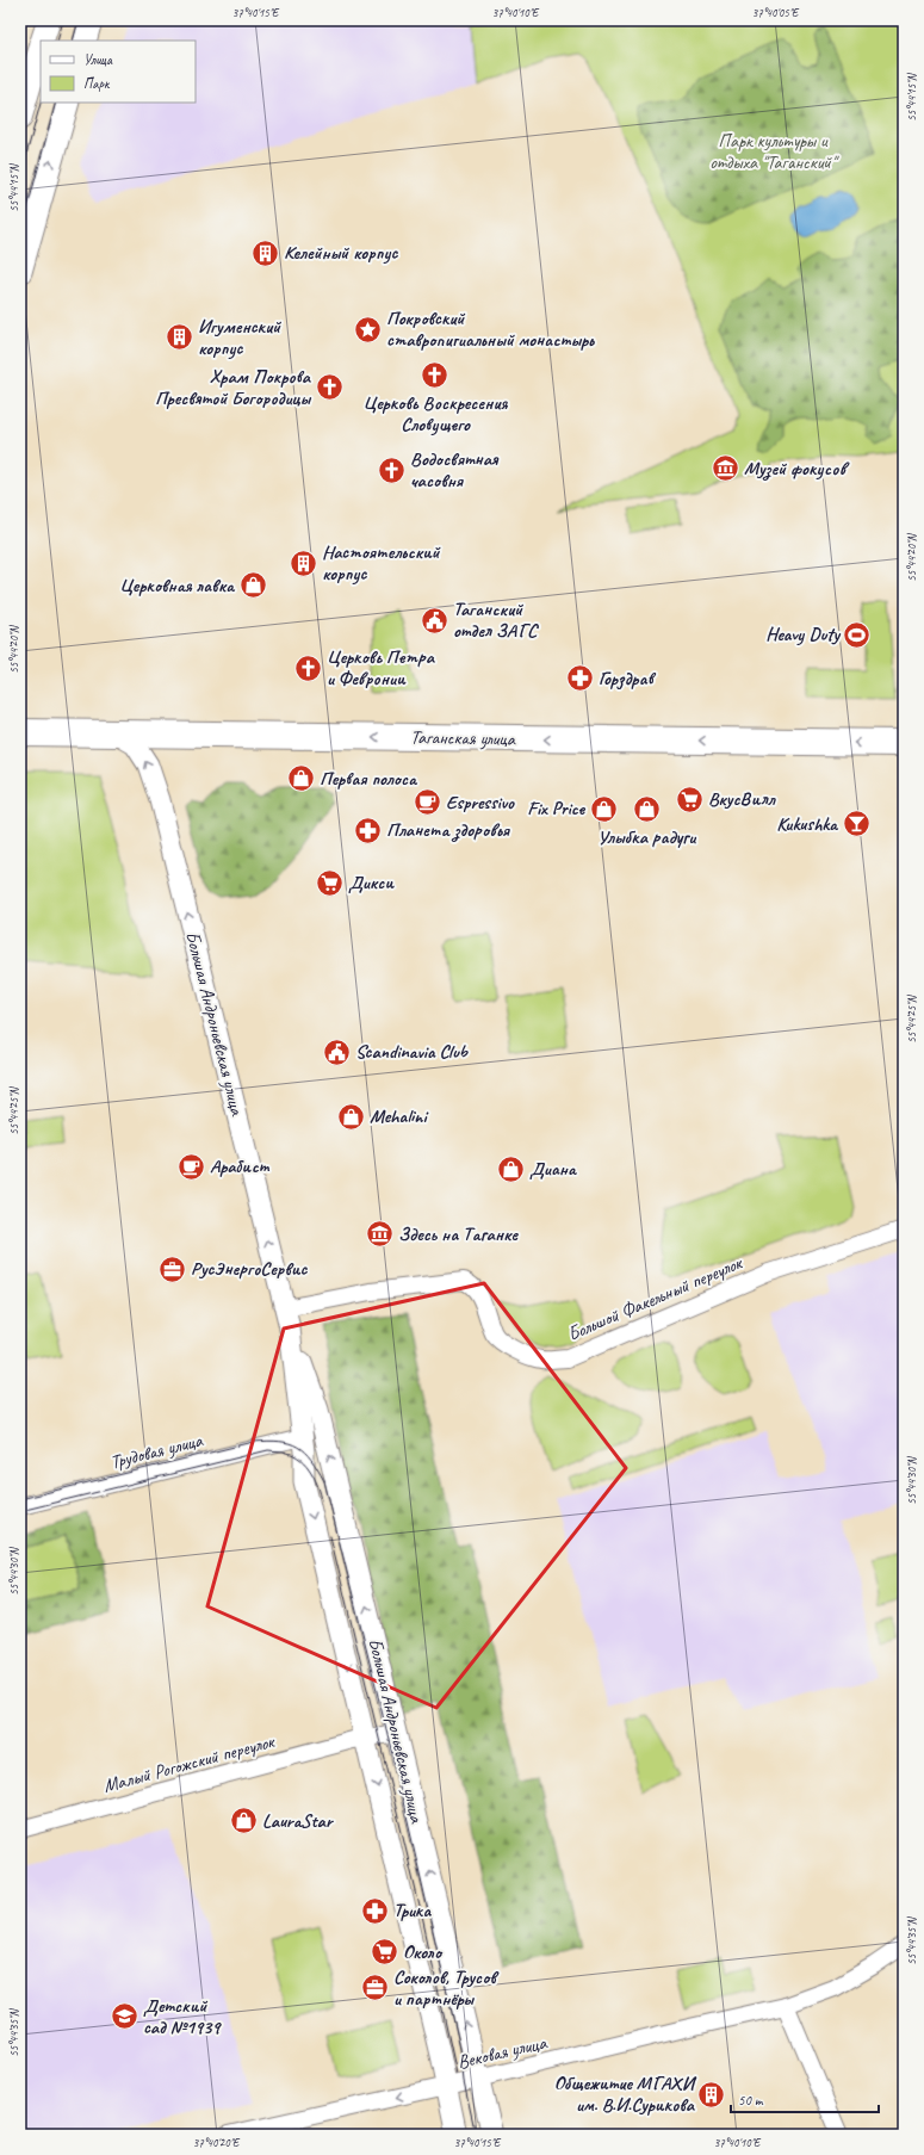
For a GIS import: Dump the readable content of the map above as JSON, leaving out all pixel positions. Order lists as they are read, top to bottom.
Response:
{
  "streets": {
    "main road": ["Таганская улица"],
    "street": [
      "Большая Андроньевская улица",
      "Большой Факельный переулок",
      "Трудовая улица",
      "Малый Рогожский переулок",
      "Вековая улица"
    ]
  },
  "crossings": [
    ["Таганская улица", "Большая Андроньевская улица"],
    ["Большая Андроньевская улица", "Большой Факельный переулок"],
    ["Большая Андроньевская улица", "Трудовая улица"],
    ["Большая Андроньевская улица", "Малый Рогожский переулок"],
    ["Большая Андроньевская улица", "Вековая улица"]
  ],
  "one_way": ["Таганская улица"],
  "parks": ["Парк культуры и отдыха \"Таганский\""],
  "places": {
    "building": [
      "Келейный корпус",
      "Игуменский корпус",
      "Настоятельский корпус",
      "Общежитие МГАХИ им. В.И.Сурикова"
    ],
    "place": ["Покровский ставропигиальный монастырь"],
    "church": [
      "Церковь Воскресения Словущего",
      "Храм Покрова Пресвятой Богородицы",
      "Водосвятная часовня",
      "Церковь Петра и Февронии"
    ],
    "museum": ["Музей фокусов", "Здесь на Таганке"],
    "shop": [
      "Церковная лавка",
      "Первая полоса",
      "Fix Price",
      "Улыбка радуги",
      "Mehalini",
      "Диана",
      "LauraStar"
    ],
    "public building": ["Таганский отдел ЗАГС", "Scandinavia Club"],
    "sports": ["Heavy Duty"],
    "pharmacy": ["Горздрав", "Планета здоровья", "Трика"],
    "supermarket": ["ВкусВилл", "Дикси", "Около"],
    "cafe": ["Espressivo", "Арабист"],
    "bar": ["Kukushka"],
    "office": ["РусЭнергоСервис", "Соколов, Трусов и партнёры"],
    "school or university": ["Детский сад №1939"]
  },
  "legend": ["Улица", "Парк"],
  "scale_bar": "50 m",
  "coordinates": [
    "37°40'15\"E",
    "37°40'10\"E",
    "37°40'05\"E",
    "55°44'15\"N",
    "55°44'20\"N",
    "55°44'25\"N",
    "55°44'30\"N",
    "55°44'35\"N",
    "37°40'20\"E"
  ]
}
